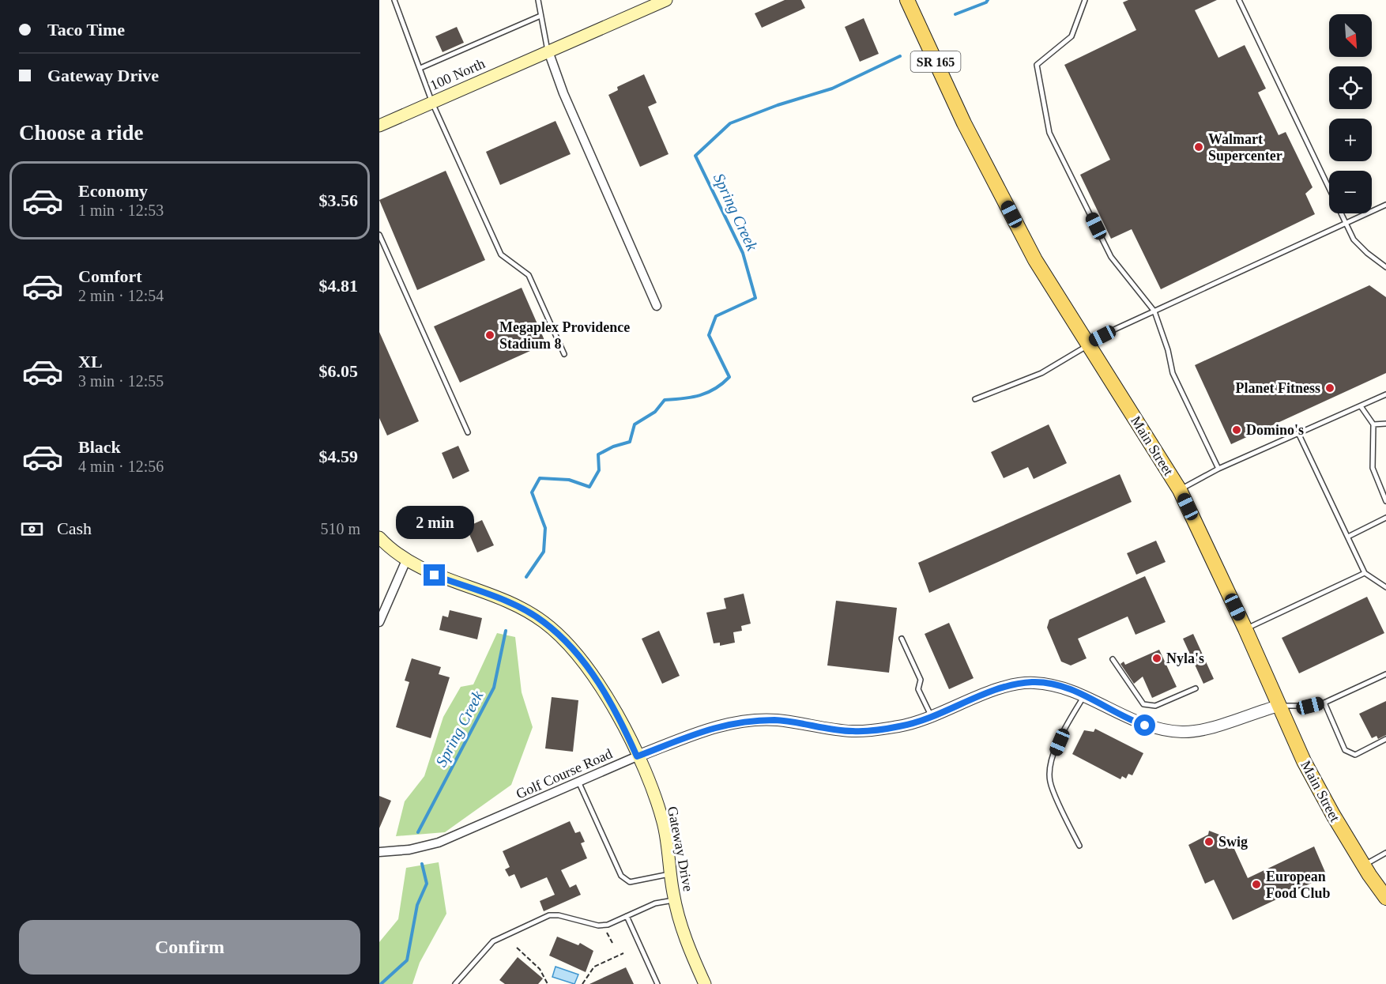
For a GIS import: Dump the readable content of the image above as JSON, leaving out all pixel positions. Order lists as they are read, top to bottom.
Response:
{
  "streets": {
    "main road": [
      "SR 165",
      "100 North",
      "Main Street",
      "Gateway Drive"
    ],
    "street": ["Golf Course Road"]
  },
  "crossings": [
    ["Main Street", "Golf Course Road"],
    ["Golf Course Road", "Gateway Drive"]
  ],
  "water": ["Spring Creek"],
  "places": [
    "Walmart Supercenter",
    "Megaplex Providence Stadium 8",
    "Planet Fitness",
    "Domino's",
    "Nyla's",
    "Swig",
    "European Food Club"
  ],
  "north": "bottom right",
  "page": {
    "banner": ["Taco Time", "Gateway Drive"],
    "map_buttons": ["+", "−"],
    "heading": "Choose a ride",
    "list": [
      {
        "name": "Economy",
        "note": "1 min · 12:53",
        "value": "$3.56"
      },
      {
        "name": "Comfort",
        "note": "2 min · 12:54",
        "value": "$4.81"
      },
      {
        "name": "XL",
        "note": "3 min · 12:55",
        "value": "$6.05"
      },
      {
        "name": "Black",
        "note": "4 min · 12:56",
        "value": "$4.59"
      }
    ],
    "pay": ["Cash", "510 m"],
    "bubble": "2 min",
    "buttons": "Confirm"
  }
}
